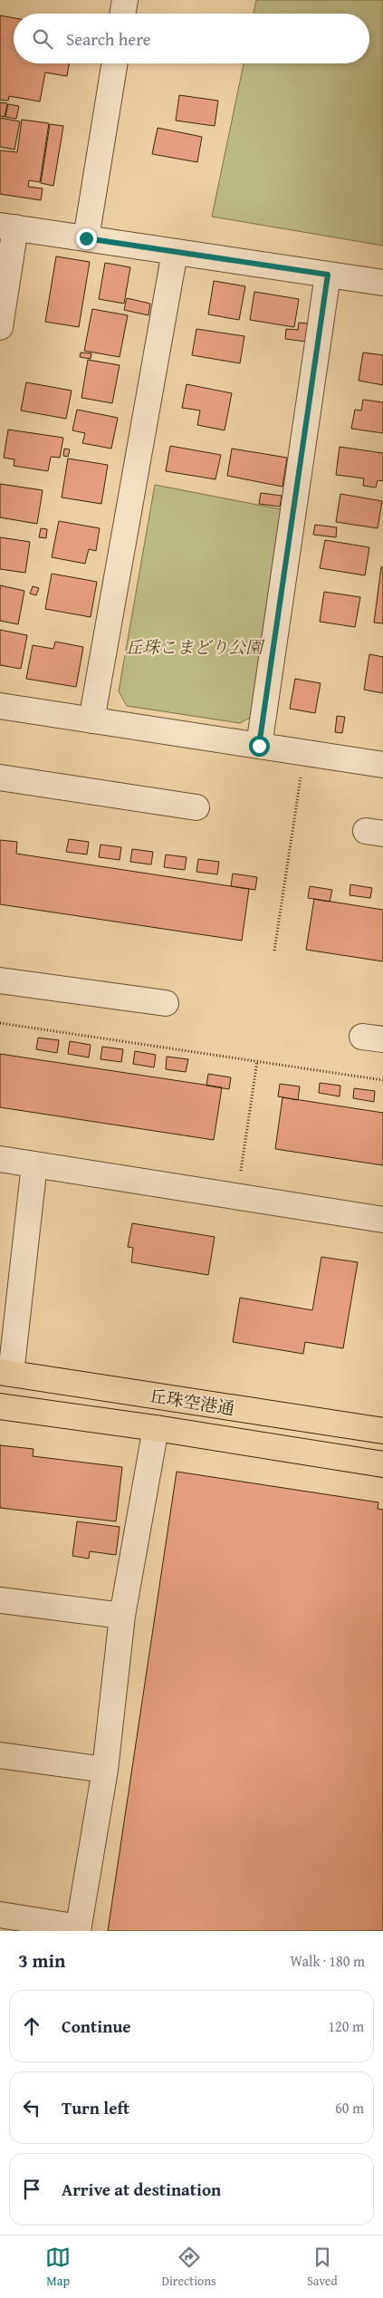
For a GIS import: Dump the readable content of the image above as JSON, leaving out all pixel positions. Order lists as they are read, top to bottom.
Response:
{
  "streets": {
    "main road": ["丘珠空港通"]
  },
  "parks": ["丘珠こまどり公園"],
  "page": {
    "search": "Search here",
    "heading": ["3 min", "Walk · 180 m"],
    "list": [
      ["Continue", "120 m"],
      ["Turn left", "60 m"],
      "Arrive at destination"
    ],
    "nav": ["Map", "Directions", "Saved"]
  }
}
